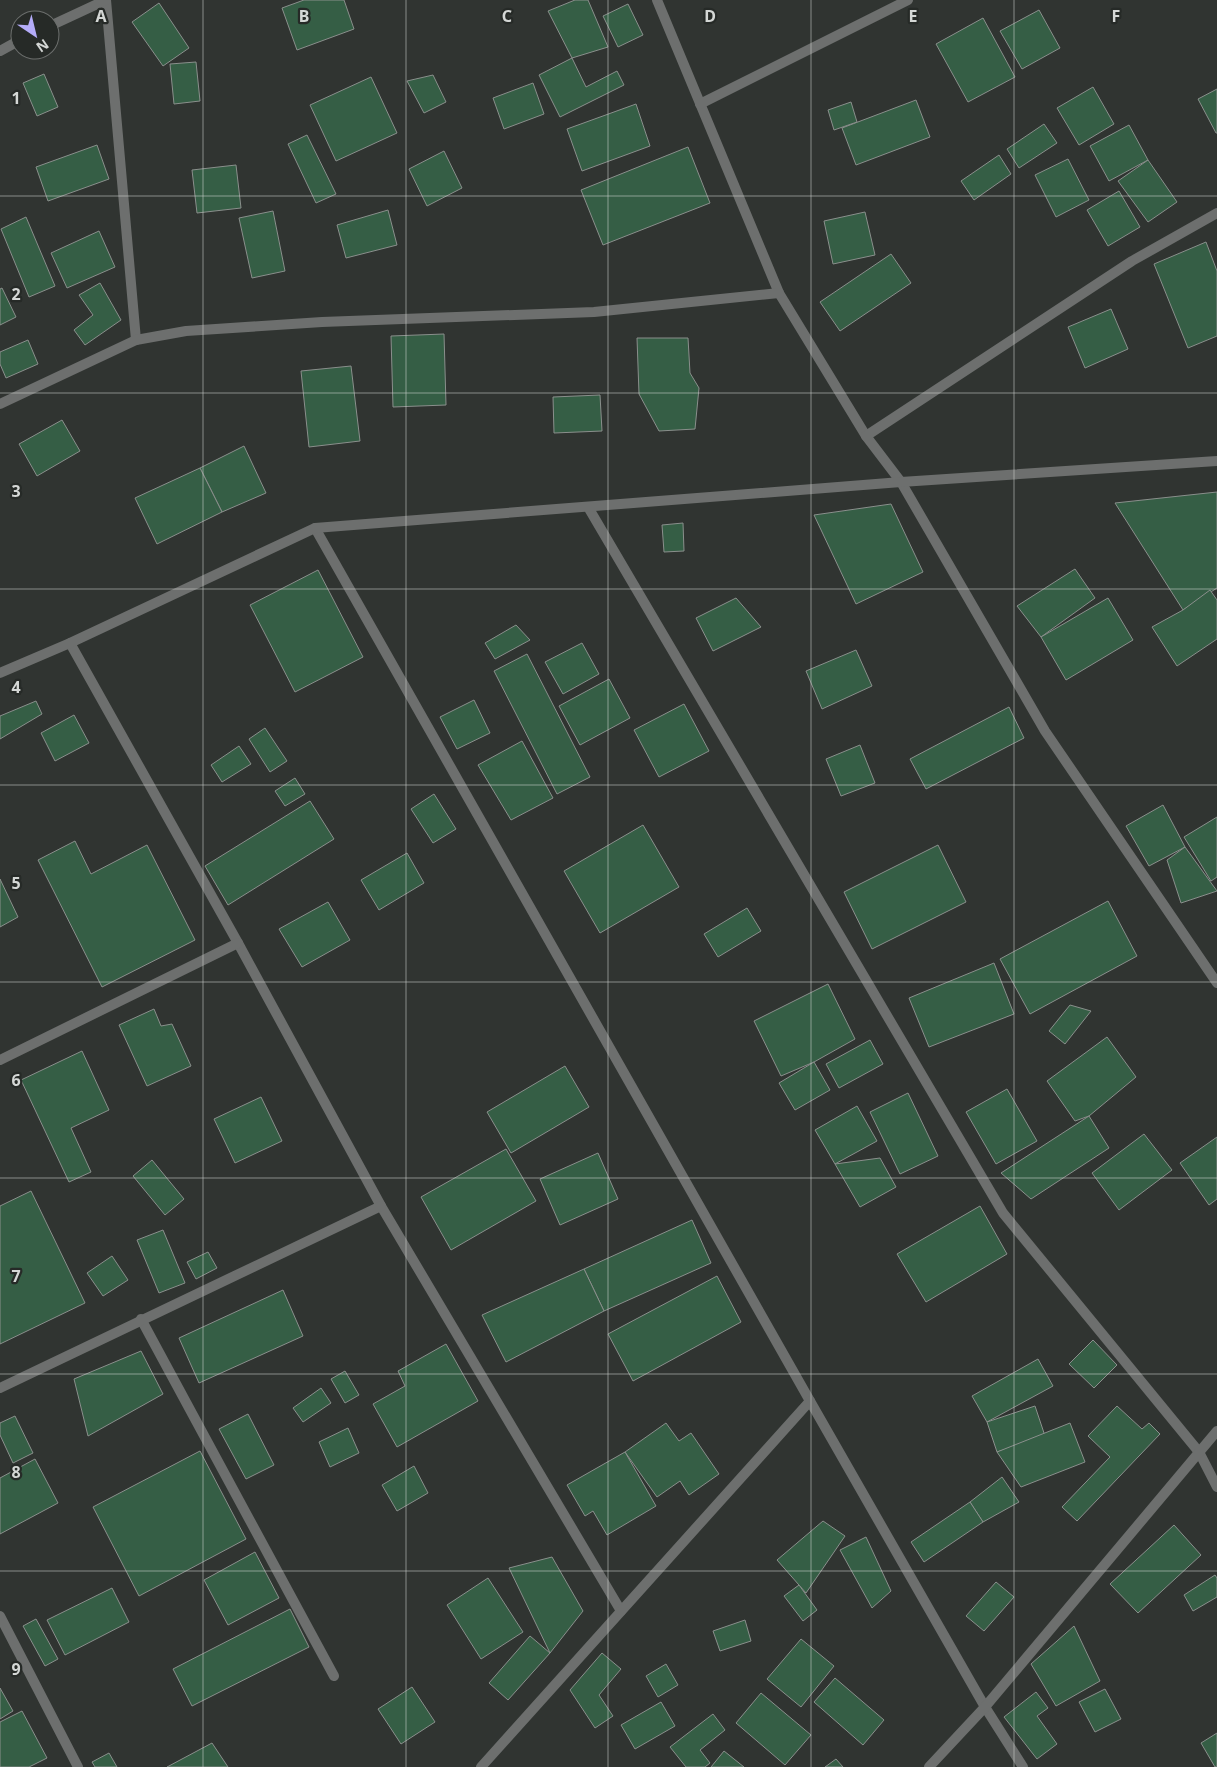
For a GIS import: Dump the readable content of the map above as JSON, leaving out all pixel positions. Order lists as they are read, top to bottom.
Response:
{
  "north": "bottom right",
  "grid": {
    "columns": [
      "A",
      "B",
      "C",
      "D",
      "E",
      "F"
    ],
    "rows": [
      "1",
      "2",
      "3",
      "4",
      "5",
      "6",
      "7",
      "8",
      "9"
    ]
  }
}
